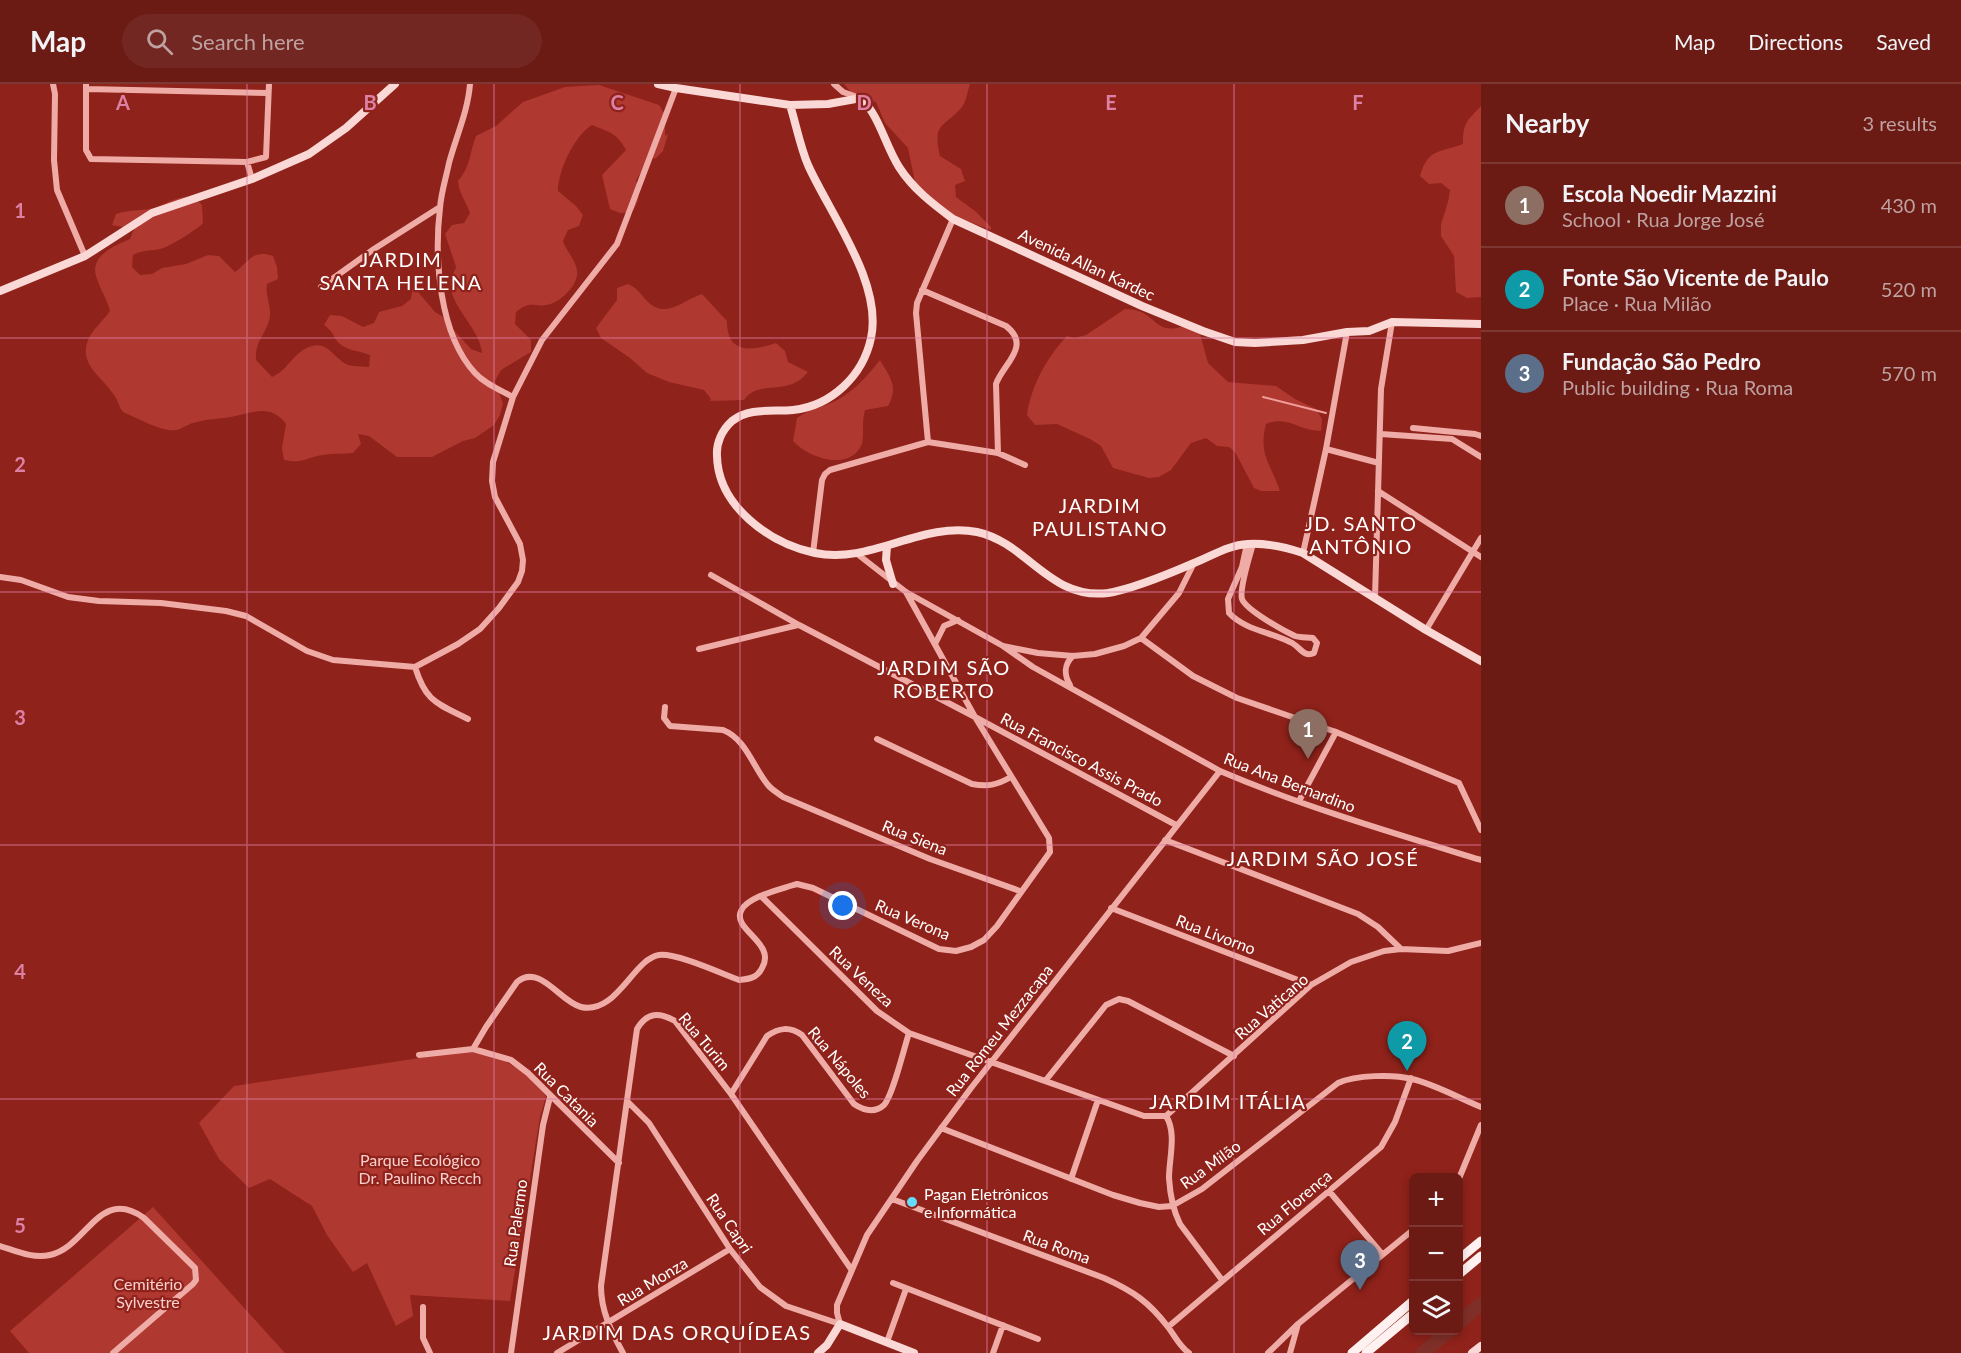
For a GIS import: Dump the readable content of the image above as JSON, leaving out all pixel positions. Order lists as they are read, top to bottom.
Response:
{
  "streets": {
    "street": [
      "Avenida Allan Kardec",
      "Rua Francisco Assis Prado",
      "Rua Ana Bernardino",
      "Rua Siena",
      "Rua Verona",
      "Rua Livorno",
      "Rua Veneza",
      "Rua Vaticano",
      "Rua Romeu Mezzacapa",
      "Rua Turim",
      "Rua Nápoles",
      "Rua Catania",
      "Rua Milão",
      "Rua Florença",
      "Rua Palermo",
      "Rua Capri",
      "Rua Roma",
      "Rua Monza"
    ]
  },
  "crossings": [
    ["Rua Francisco Assis Prado", "Rua Romeu Mezzacapa"],
    ["Rua Ana Bernardino", "Rua Romeu Mezzacapa"],
    ["Rua Siena", "Rua Verona"],
    ["Rua Verona", "Rua Veneza"],
    ["Rua Verona", "Rua Catania"],
    ["Rua Livorno", "Rua Vaticano"],
    ["Rua Livorno", "Rua Romeu Mezzacapa"],
    ["Rua Veneza", "Rua Vaticano"],
    ["Rua Veneza", "Rua Romeu Mezzacapa"],
    ["Rua Veneza", "Rua Nápoles"],
    ["Rua Romeu Mezzacapa", "Rua Turim"],
    ["Rua Romeu Mezzacapa", "Rua Milão"],
    ["Rua Romeu Mezzacapa", "Rua Capri"],
    ["Rua Romeu Mezzacapa", "Rua Roma"],
    ["Rua Turim", "Rua Nápoles"],
    ["Rua Turim", "Rua Catania"],
    ["Rua Turim", "Rua Capri"],
    ["Rua Turim", "Rua Monza"],
    ["Rua Catania", "Rua Palermo"],
    ["Rua Milão", "Rua Florença"],
    ["Rua Florença", "Rua Roma"],
    ["Rua Capri", "Rua Monza"]
  ],
  "districts": [
    "JARDIM SANTA HELENA",
    "JARDIM PAULISTANO",
    "JD. SANTO ANTÔNIO",
    "JARDIM SÃO ROBERTO",
    "JARDIM SÃO JOSÉ",
    "JARDIM ITÁLIA",
    "JARDIM DAS ORQUÍDEAS"
  ],
  "parks": ["Parque Ecológico Dr. Paulino Recch", "Cemitério Sylvestre"],
  "places": ["Pagan Eletrônicos e Informática"],
  "page": {
    "header": "Map",
    "search": "Search here",
    "nav": ["Map", "Directions", "Saved"],
    "heading": ["Nearby", "3 results"],
    "list": [
      {
        "mark": "1",
        "name": "Escola Noedir Mazzini",
        "note": "School · Rua Jorge José",
        "value": "430 m"
      },
      {
        "mark": "2",
        "name": "Fonte São Vicente de Paulo",
        "note": "Place · Rua Milão",
        "value": "520 m"
      },
      {
        "mark": "3",
        "name": "Fundação São Pedro",
        "note": "Public building · Rua Roma",
        "value": "570 m"
      }
    ],
    "pins": ["1", "2", "3"],
    "map_buttons": ["+", "−"]
  },
  "grid": {
    "columns": [
      "A",
      "B",
      "C",
      "D",
      "E",
      "F"
    ],
    "rows": [
      "1",
      "2",
      "3",
      "4",
      "5"
    ]
  }
}
